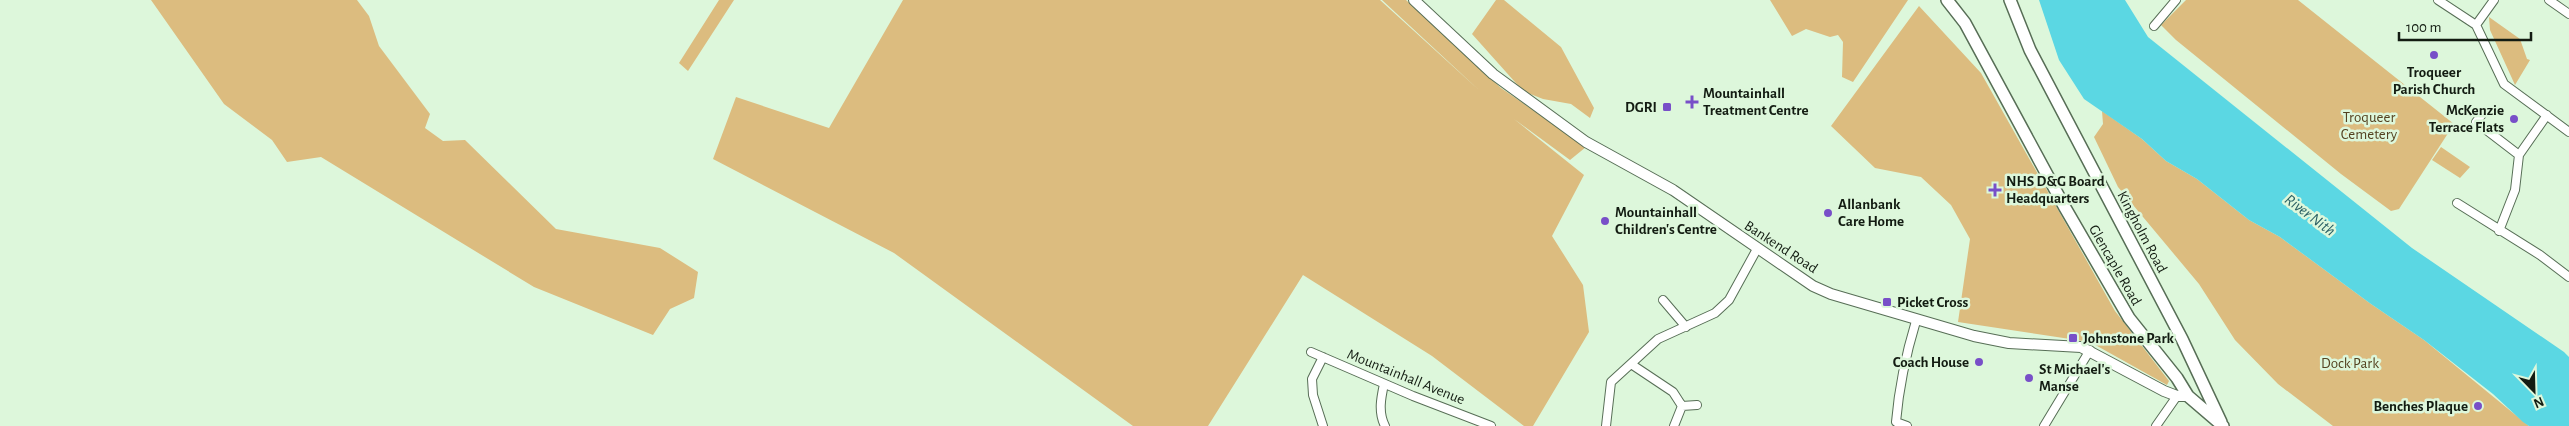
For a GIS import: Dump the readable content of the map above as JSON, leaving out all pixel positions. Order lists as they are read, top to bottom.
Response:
{
  "streets": {
    "main road": ["Kingholm Road", "Glencaple Road"],
    "street": ["Bankend Road", "Mountainhall Avenue"]
  },
  "crossings": [
    ["Kingholm Road", "Glencaple Road"],
    ["Bankend Road", "Glencaple Road"]
  ],
  "water": ["River Nith"],
  "parks": ["Troqueer Cemetery", "Dock Park"],
  "places": {
    "other": [
      "Troqueer Parish Church",
      "McKenzie Terrace Flats",
      "Allanbank Care Home",
      "Mountainhall Children's Centre",
      "Coach House",
      "St Michael's Manse",
      "Benches Plaque"
    ],
    "health": ["Mountainhall Treatment Centre", "NHS D&G Board Headquarters"],
    "transit": ["DGRI", "Picket Cross", "Johnstone Park"]
  },
  "scale_bar": "100 m",
  "north": "bottom right"
}
